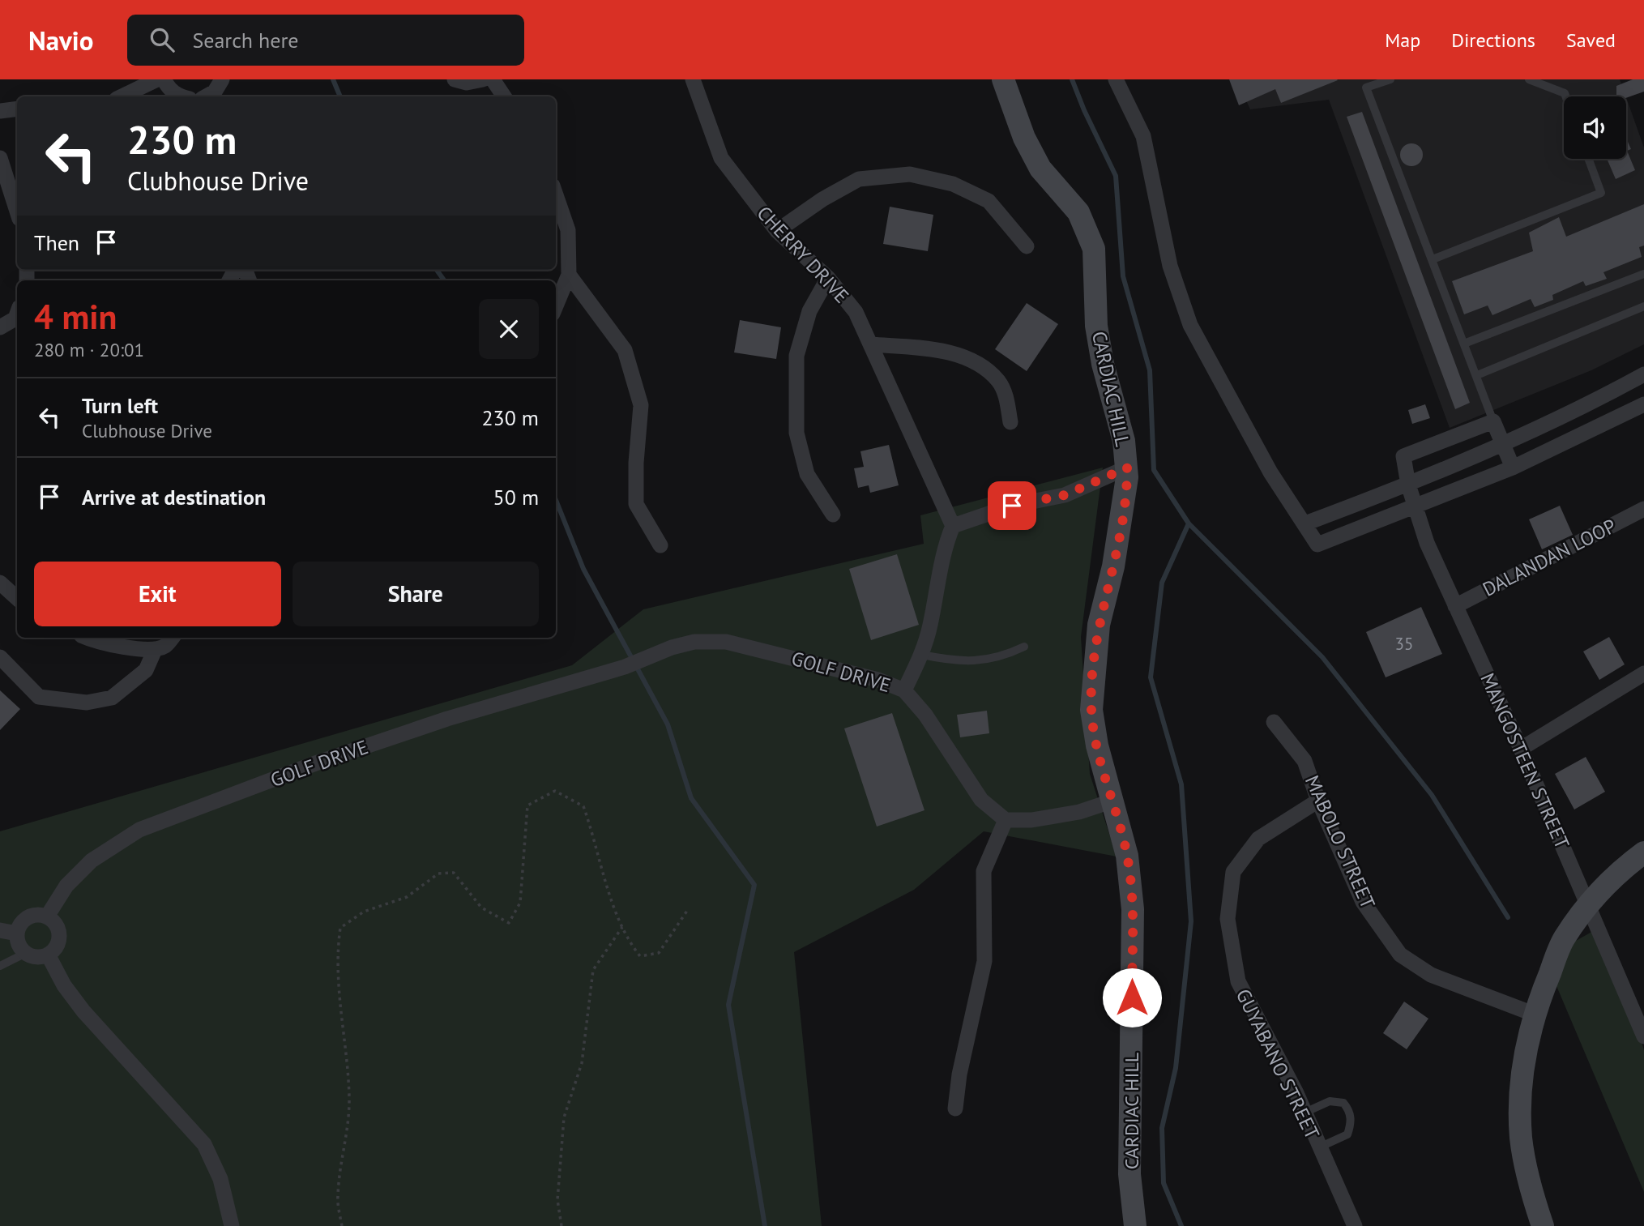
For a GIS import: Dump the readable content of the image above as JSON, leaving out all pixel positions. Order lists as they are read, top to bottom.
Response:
{
  "streets": {
    "main road": ["CARDIAC HILL"],
    "street": [
      "CHERRY DRIVE",
      "DALANDAN LOOP",
      "GOLF DRIVE",
      "MANGOSTEEN STREET",
      "MABOLO STREET",
      "GUYABANO STREET"
    ]
  },
  "crossings": [
    ["DALANDAN LOOP", "MANGOSTEEN STREET"],
    ["MABOLO STREET", "GUYABANO STREET"]
  ],
  "house_numbers": ["35"],
  "page": {
    "header": "Navio",
    "search": "Search here",
    "nav": ["Map", "Directions", "Saved"],
    "turn": ["230 m", "Clubhouse Drive"],
    "then": "Then",
    "heading": ["4 min", "280 m · 20:01"],
    "list": [
      {
        "name": "Turn left",
        "note": "Clubhouse Drive",
        "value": "230 m"
      },
      {
        "name": "Arrive at destination",
        "value": "50 m"
      }
    ],
    "buttons": ["Exit", "Share"]
  }
}
